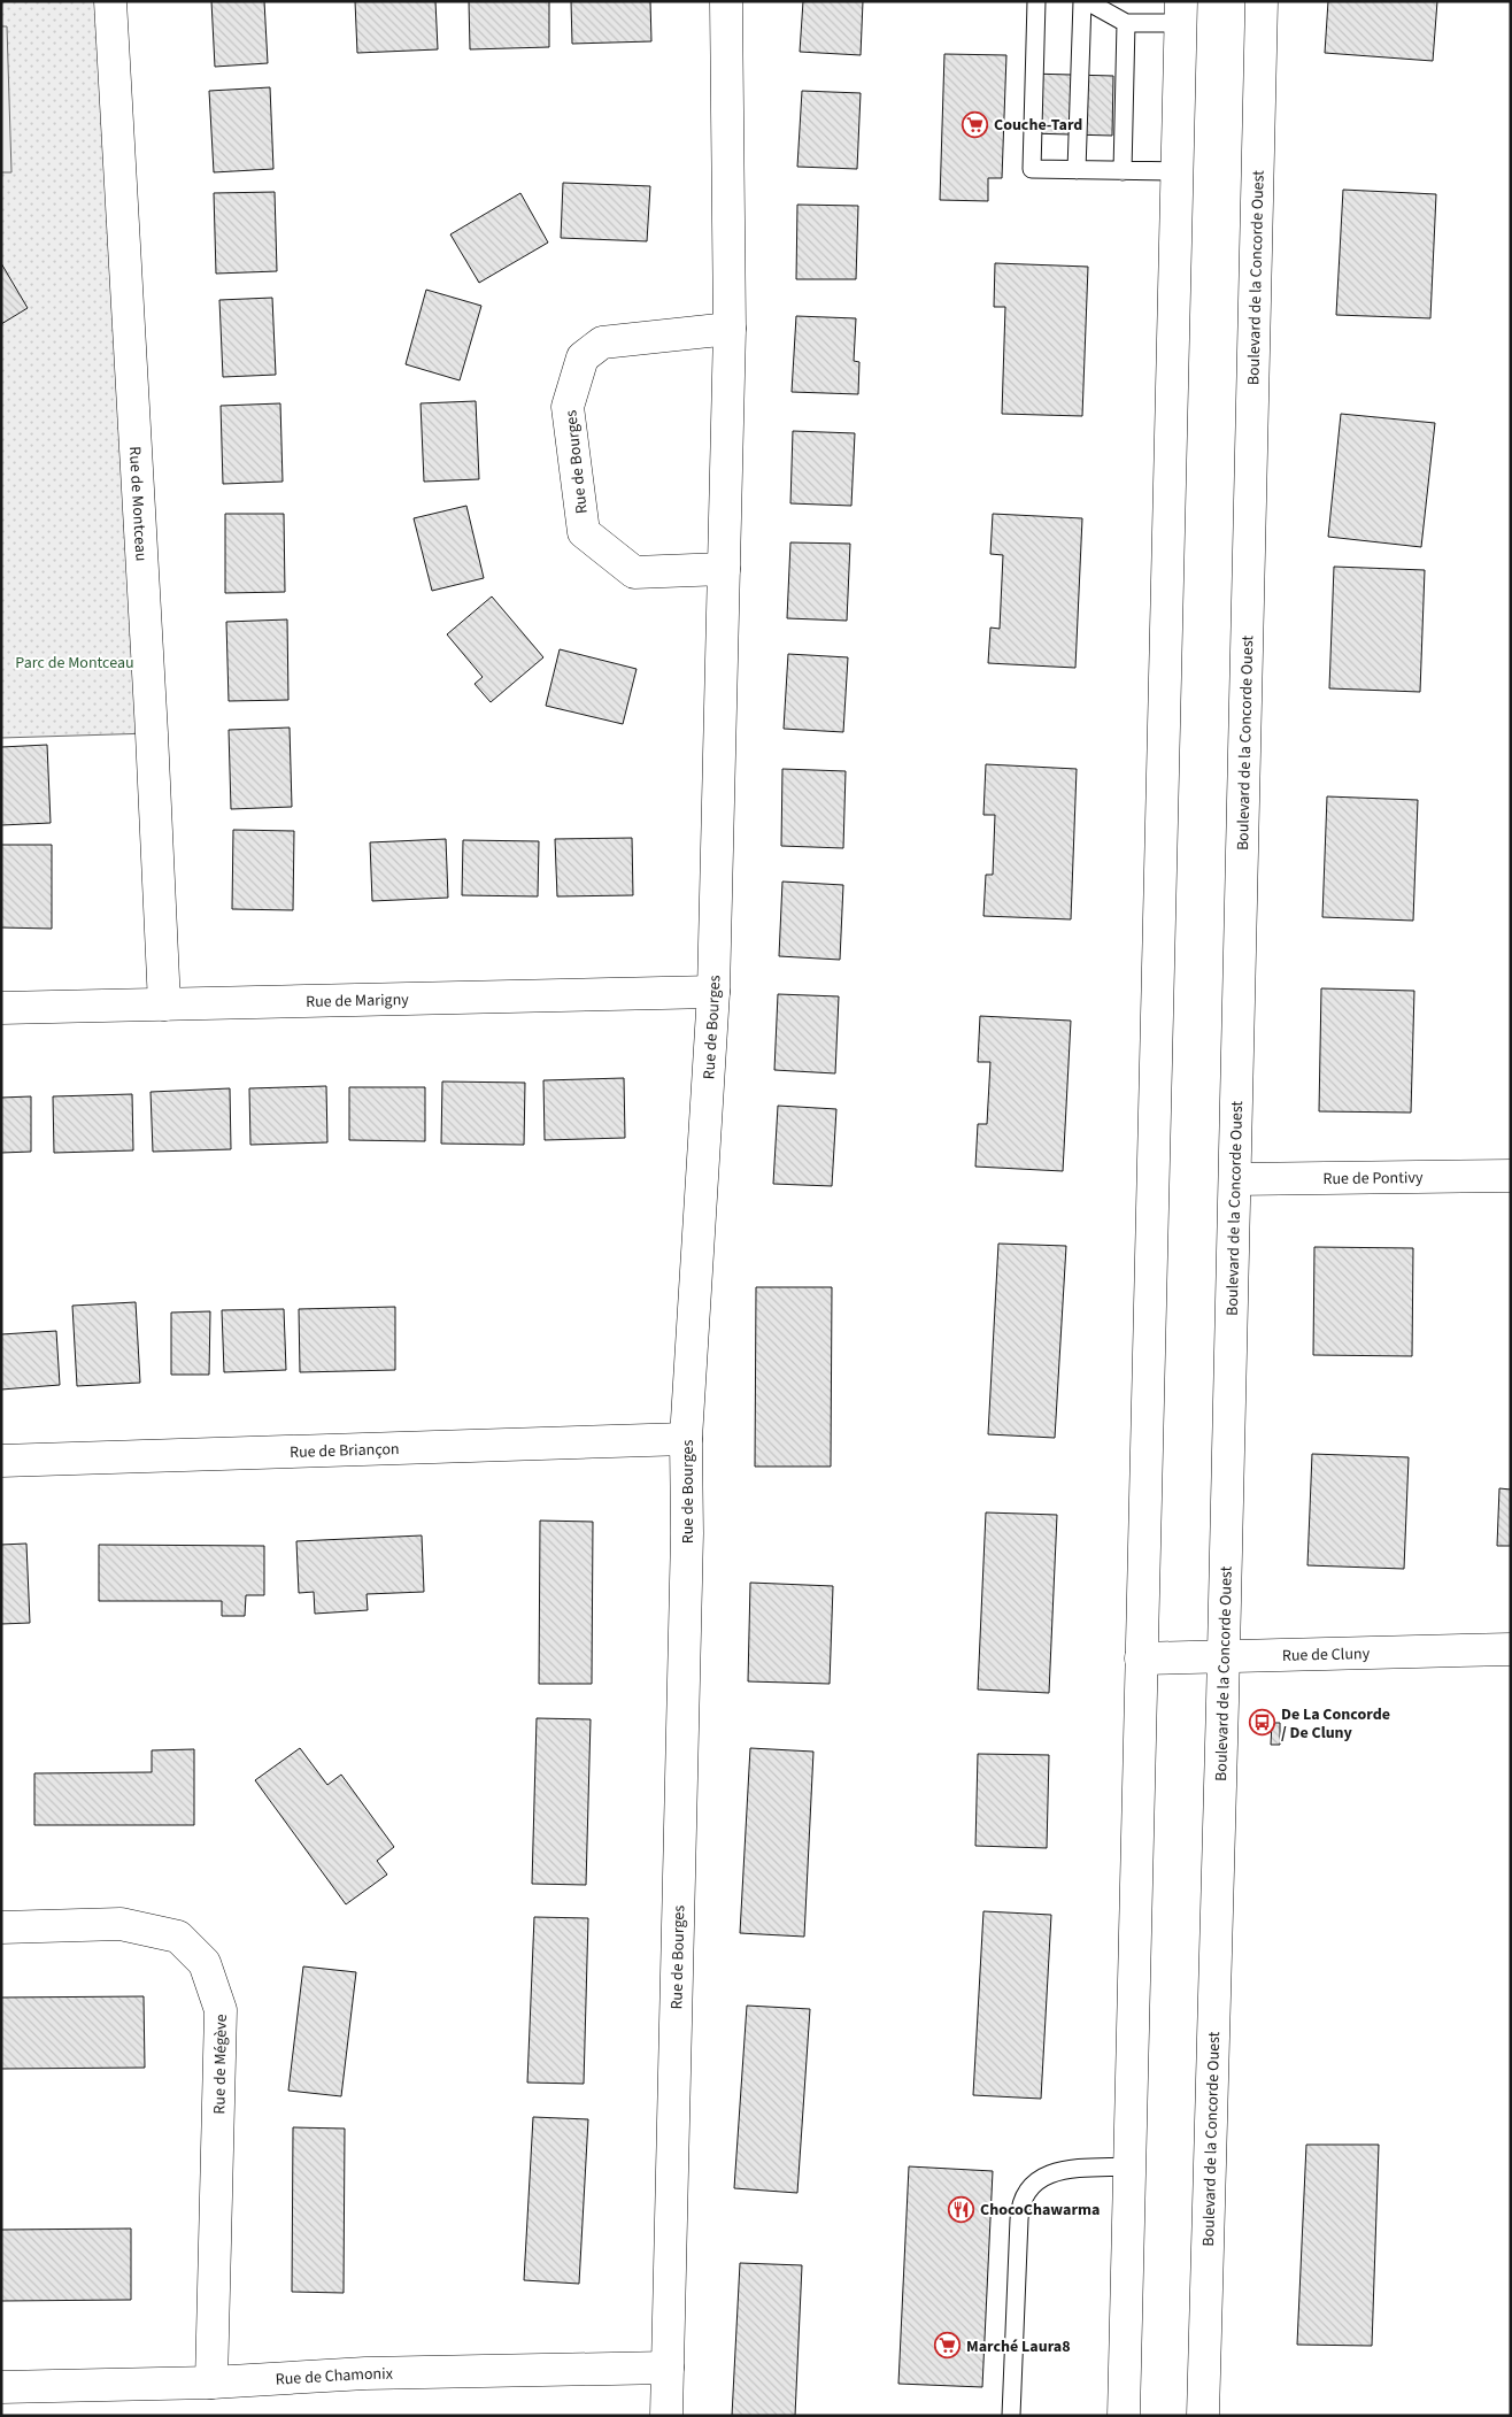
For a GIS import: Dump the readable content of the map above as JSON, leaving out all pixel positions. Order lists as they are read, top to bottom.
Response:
{
  "streets": {
    "street": [
      "Boulevard de la Concorde Ouest",
      "Rue de Bourges",
      "Rue de Montceau",
      "Rue de Marigny",
      "Rue de Pontivy",
      "Rue de Briançon",
      "Rue de Cluny",
      "Rue de Mégève",
      "Rue de Chamonix"
    ]
  },
  "crossings": [
    ["Boulevard de la Concorde Ouest", "Rue de Pontivy"],
    ["Boulevard de la Concorde Ouest", "Rue de Cluny"],
    ["Rue de Bourges", "Rue de Marigny"],
    ["Rue de Bourges", "Rue de Briançon"],
    ["Rue de Bourges", "Rue de Chamonix"],
    ["Rue de Montceau", "Rue de Marigny"],
    ["Rue de Mégève", "Rue de Chamonix"]
  ],
  "parks": ["Parc de Montceau"],
  "places": {
    "supermarket": ["Couche-Tard", "Marché Laura8"],
    "bus stop": ["De La Concorde / De Cluny"],
    "restaurant": ["ChocoChawarma"]
  }
}
